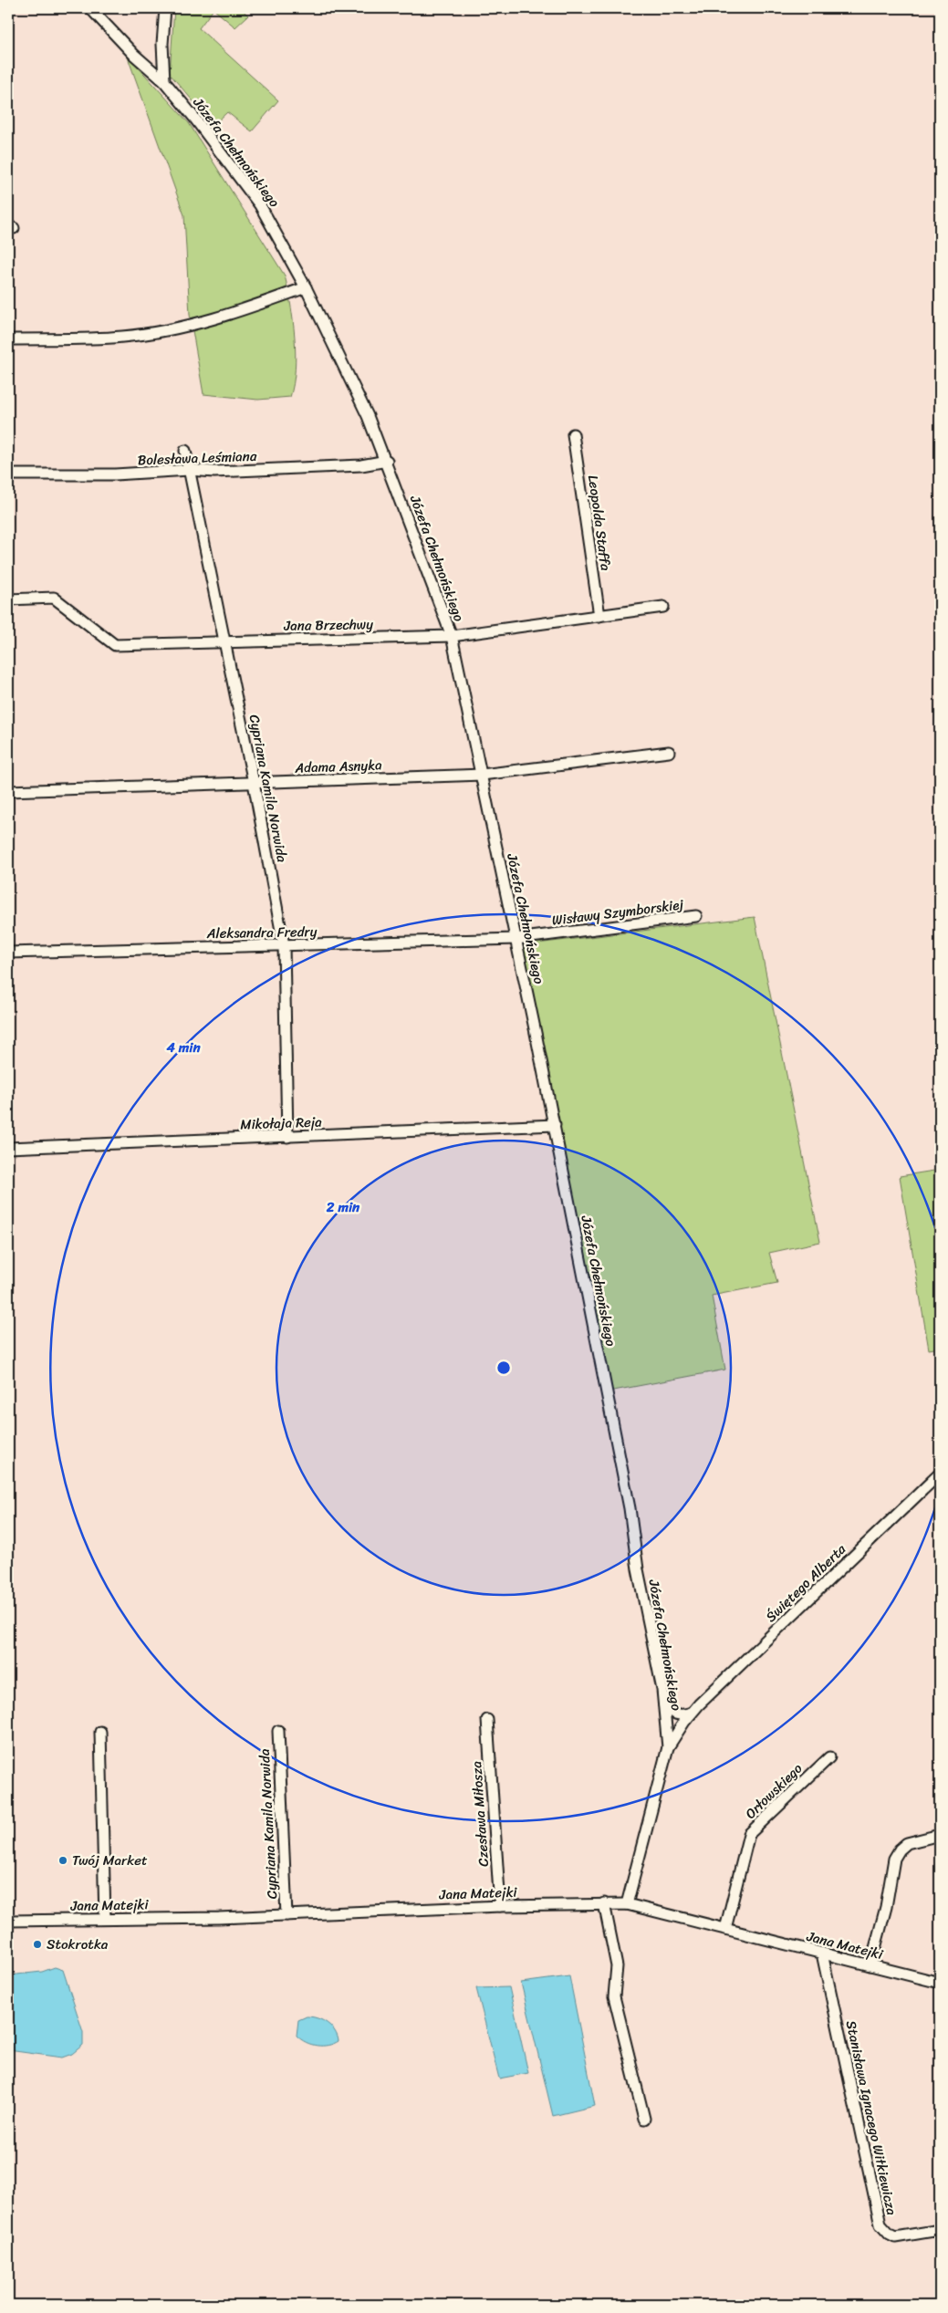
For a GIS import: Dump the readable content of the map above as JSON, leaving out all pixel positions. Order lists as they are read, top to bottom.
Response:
{
  "streets": {
    "street": [
      "Józefa Chełmońskiego",
      "Bolesława Leśmiana",
      "Leopolda Staffa",
      "Jana Brzechwy",
      "Adama Asnyka",
      "Cypriana Kamila Norwida",
      "Wisławy Szymborskiej",
      "Aleksandra Fredry",
      "Mikołaja Reja",
      "Świętego Alberta",
      "Orłowskiego",
      "Czesława Miłosza",
      "Jana Matejki",
      "Stanisława Ignacego Witkiewicza"
    ]
  },
  "crossings": [
    ["Józefa Chełmońskiego", "Bolesława Leśmiana"],
    ["Józefa Chełmońskiego", "Jana Brzechwy"],
    ["Józefa Chełmońskiego", "Adama Asnyka"],
    ["Józefa Chełmońskiego", "Wisławy Szymborskiej"],
    ["Józefa Chełmońskiego", "Aleksandra Fredry"],
    ["Józefa Chełmońskiego", "Mikołaja Reja"],
    ["Józefa Chełmońskiego", "Świętego Alberta"],
    ["Józefa Chełmońskiego", "Jana Matejki"],
    ["Bolesława Leśmiana", "Cypriana Kamila Norwida"],
    ["Leopolda Staffa", "Jana Brzechwy"],
    ["Jana Brzechwy", "Cypriana Kamila Norwida"],
    ["Adama Asnyka", "Cypriana Kamila Norwida"],
    ["Cypriana Kamila Norwida", "Aleksandra Fredry"],
    ["Cypriana Kamila Norwida", "Mikołaja Reja"],
    ["Cypriana Kamila Norwida", "Jana Matejki"],
    ["Wisławy Szymborskiej", "Aleksandra Fredry"],
    ["Orłowskiego", "Jana Matejki"],
    ["Czesława Miłosza", "Jana Matejki"],
    ["Jana Matejki", "Stanisława Ignacego Witkiewicza"]
  ],
  "places": ["Twój Market", "Stokrotka"],
  "rings": ["4 min", "2 min"]
}
